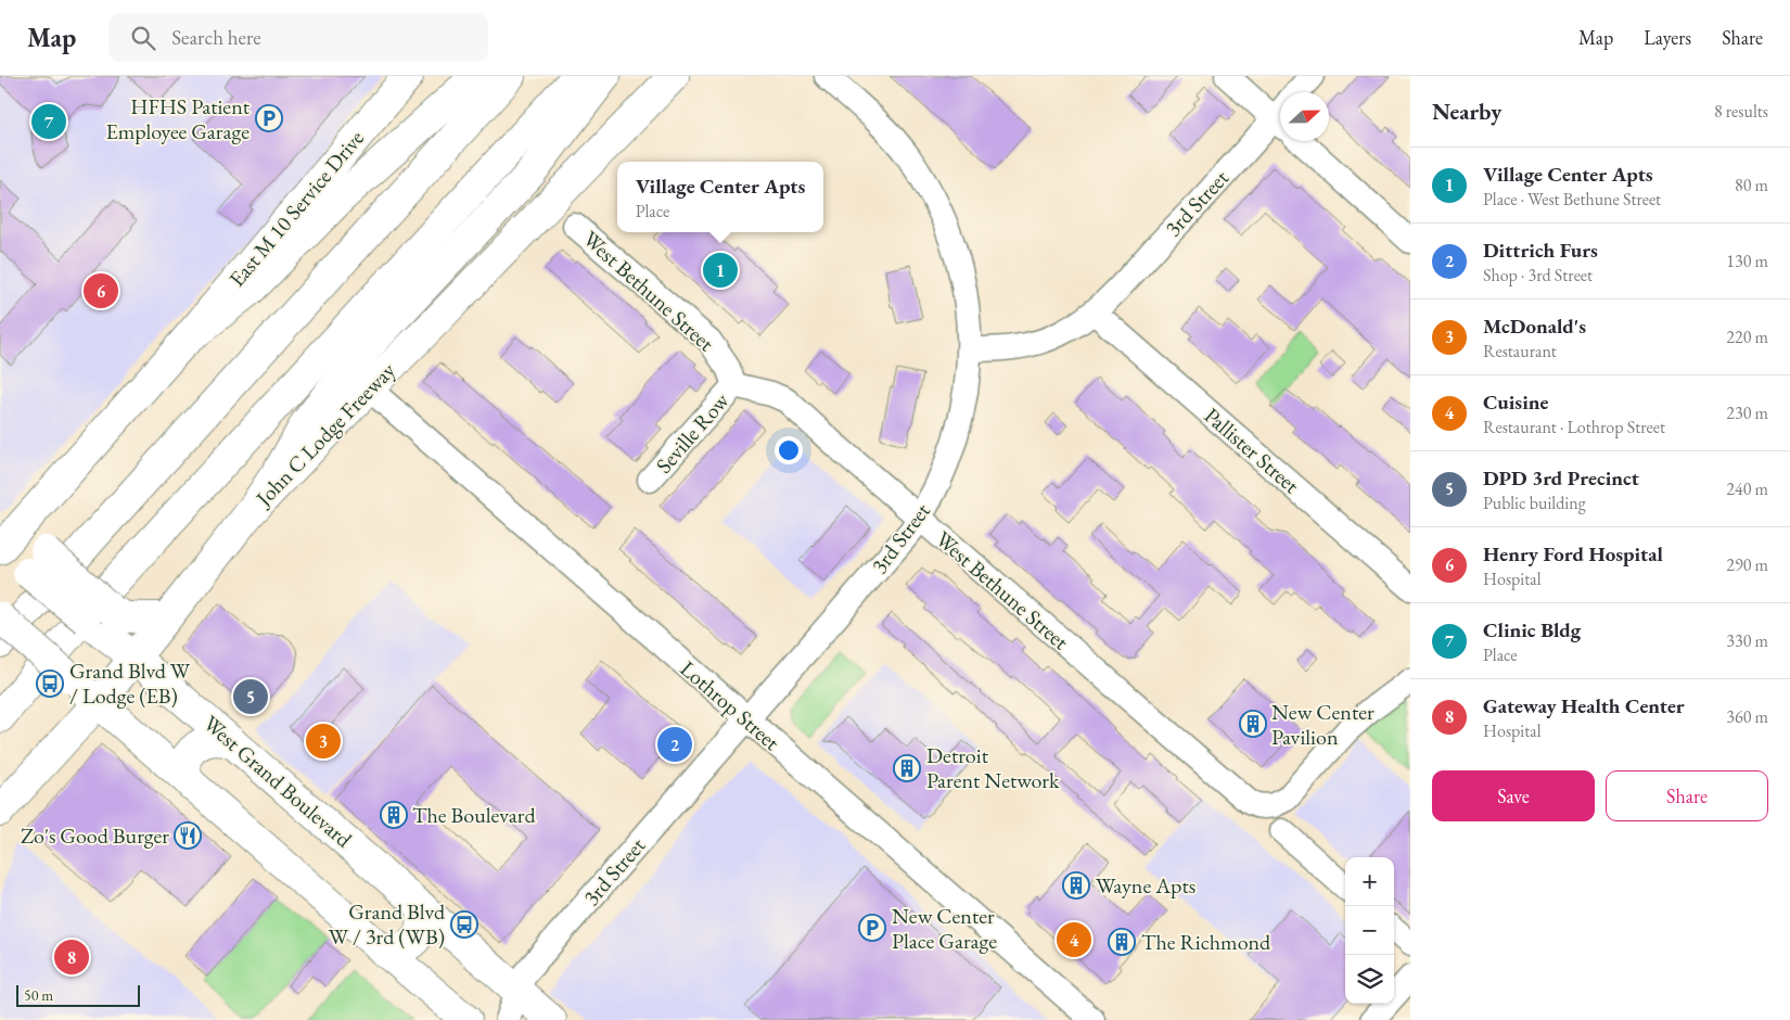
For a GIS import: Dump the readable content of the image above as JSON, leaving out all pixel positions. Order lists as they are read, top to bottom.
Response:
{
  "streets": {
    "main road": ["East M 10 Service Drive", "John C Lodge Freeway", "West Grand Boulevard"],
    "street": [
      "3rd Street",
      "West Bethune Street",
      "Seville Row",
      "Pallister Street",
      "Lothrop Street"
    ]
  },
  "crossings": [
    ["3rd Street", "West Bethune Street"],
    ["3rd Street", "Pallister Street"],
    ["3rd Street", "Lothrop Street"],
    ["3rd Street", "West Grand Boulevard"],
    ["West Bethune Street", "Seville Row"],
    ["John C Lodge Freeway", "Lothrop Street"],
    ["John C Lodge Freeway", "West Grand Boulevard"]
  ],
  "places": {
    "parking": ["HFHS Patient Employee Garage", "New Center Place Garage"],
    "bus stop": ["Grand Blvd W / Lodge (EB)", "Grand Blvd W / 3rd (WB)"],
    "building": [
      "New Center Pavilion",
      "Detroit Parent Network",
      "The Boulevard",
      "Wayne Apts",
      "The Richmond"
    ],
    "restaurant": ["Zo's Good Burger"]
  },
  "scale_bar": "50 m",
  "north": "right",
  "page": {
    "header": "Map",
    "search": "Search here",
    "nav": ["Map", "Layers", "Share"],
    "heading": ["Nearby", "8 results"],
    "pins": [
      "7",
      "1",
      "6",
      "5",
      "3",
      "2",
      "4",
      "8"
    ],
    "list": [
      {
        "mark": "1",
        "name": "Village Center Apts",
        "note": "Place · West Bethune Street",
        "value": "80 m"
      },
      {
        "mark": "2",
        "name": "Dittrich Furs",
        "note": "Shop · 3rd Street",
        "value": "130 m"
      },
      {
        "mark": "3",
        "name": "McDonald's",
        "note": "Restaurant",
        "value": "220 m"
      },
      {
        "mark": "4",
        "name": "Cuisine",
        "note": "Restaurant · Lothrop Street",
        "value": "230 m"
      },
      {
        "mark": "5",
        "name": "DPD 3rd Precinct",
        "note": "Public building",
        "value": "240 m"
      },
      {
        "mark": "6",
        "name": "Henry Ford Hospital",
        "note": "Hospital",
        "value": "290 m"
      },
      {
        "mark": "7",
        "name": "Clinic Bldg",
        "note": "Place",
        "value": "330 m"
      },
      {
        "mark": "8",
        "name": "Gateway Health Center",
        "note": "Hospital",
        "value": "360 m"
      }
    ],
    "popup": ["Village Center Apts", "Place"],
    "buttons": ["Save", "Share"],
    "map_buttons": ["+", "−"],
    "scale": "50 m"
  }
}
